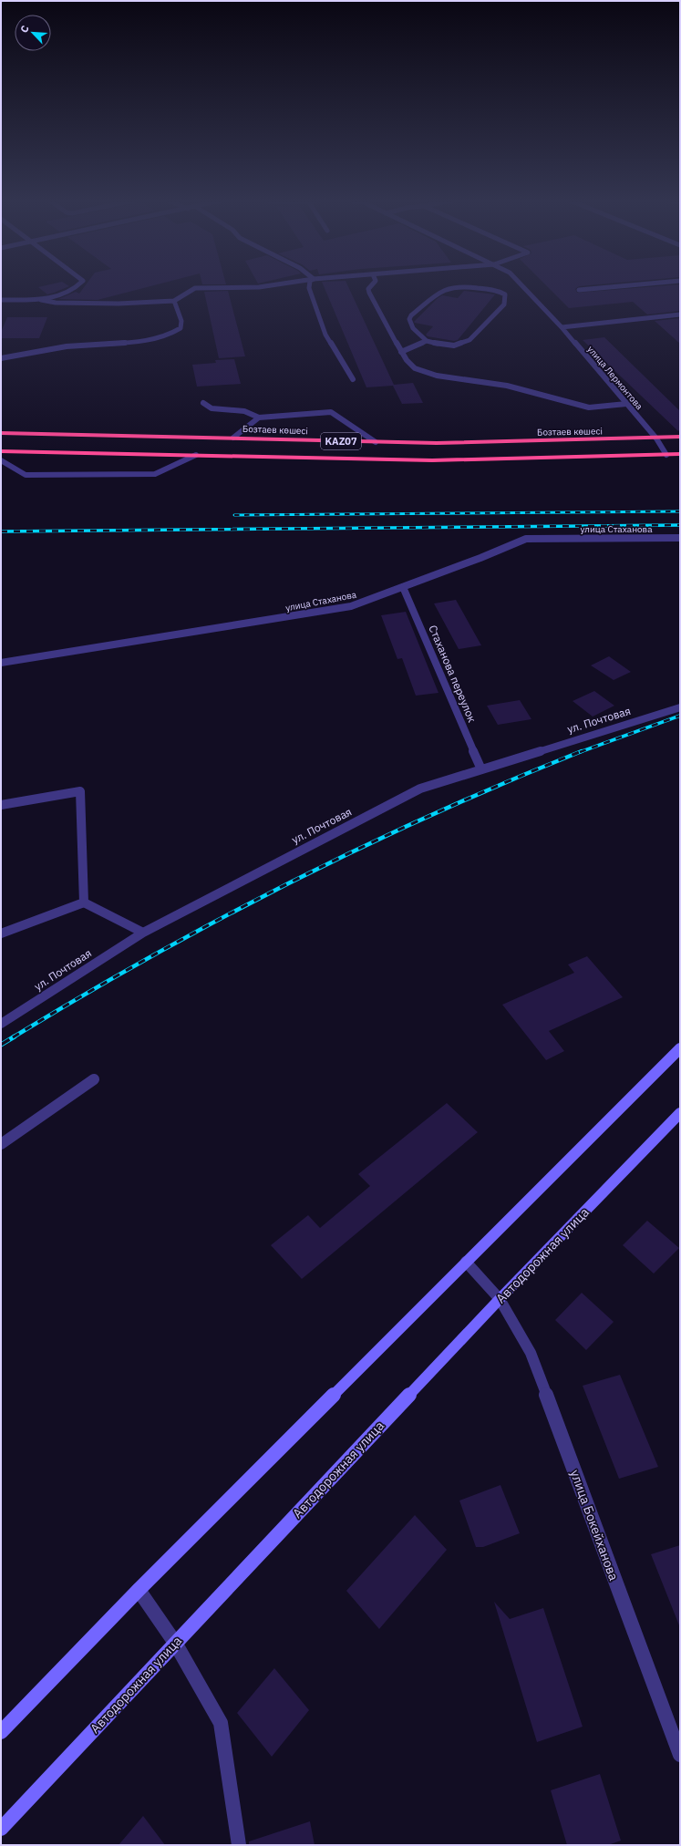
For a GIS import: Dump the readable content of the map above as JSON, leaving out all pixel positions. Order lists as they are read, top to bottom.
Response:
{
  "streets": {
    "highway": ["Бозтаев көшесі", "KAZ07"],
    "main road": ["Автодорожная улица"],
    "street": [
      "улица Лермонтова",
      "улица Стаханова",
      "Стаханова переулок",
      "ул. Почтовая",
      "улица Бокейханова"
    ]
  },
  "crossings": [
    ["улица Лермонтова", "Бозтаев көшесі"],
    ["улица Лермонтова", "KAZ07"],
    ["улица Стаханова", "Стаханова переулок"],
    ["Стаханова переулок", "ул. Почтовая"],
    ["Автодорожная улица", "улица Бокейханова"]
  ],
  "north": "top left"
}
